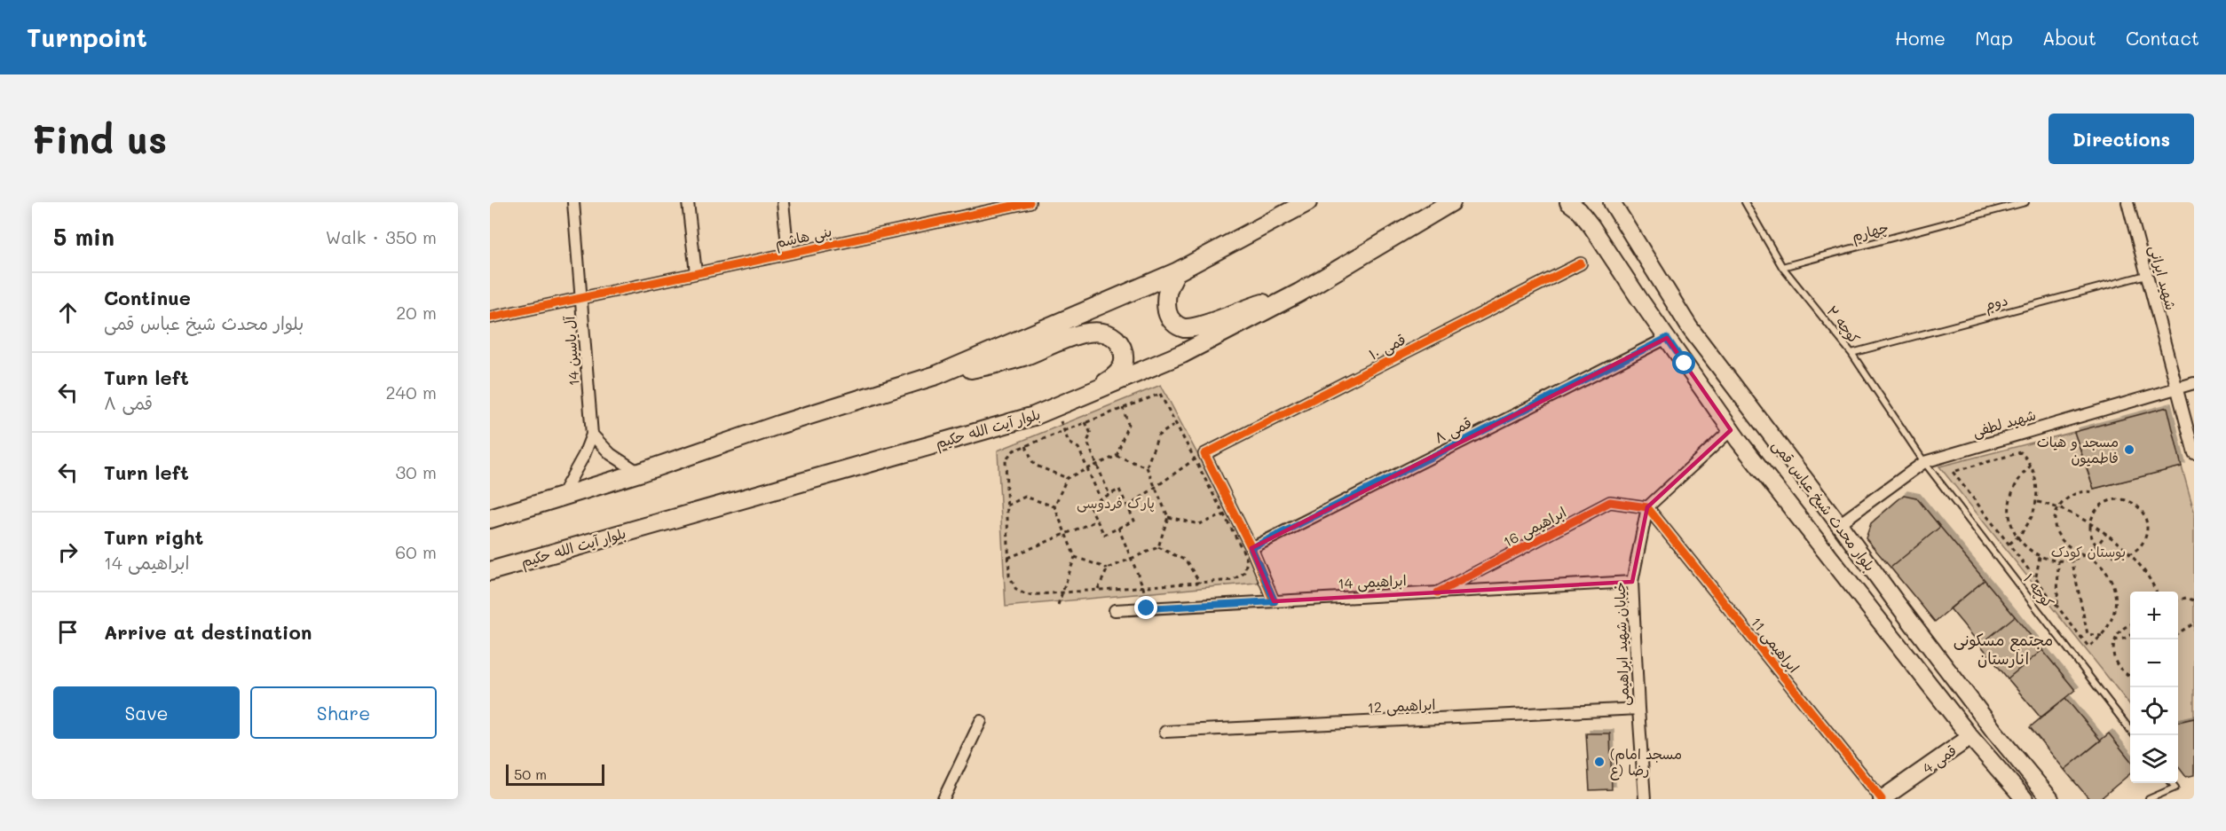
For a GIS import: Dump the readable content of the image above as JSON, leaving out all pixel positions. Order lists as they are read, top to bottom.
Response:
{
  "streets": {
    "main road": ["بلوار آیت الله حکیم", "بلوار محدث شیخ عباس قمی", "قمی 4"],
    "street": [
      "بنی هاشم",
      "شهید ایرانی",
      "قمی ۱۰",
      "آل یاسین 14",
      "شهید لطفی",
      "قمی ۸",
      "ابراهیمی 16",
      "ابراهیمی 14",
      "خیابان شهید ابراهیمی",
      "ابراهیمی 11",
      "ابراهیمی 12"
    ],
    "lane": [
      "چهارم",
      "دوم",
      "کوچه ۲",
      "کوچه ۱"
    ]
  },
  "crossings": [
    ["چهارم", "کوچه ۲"],
    ["بنی هاشم", "آل یاسین 14"],
    ["شهید ایرانی", "دوم"],
    ["شهید ایرانی", "شهید لطفی"],
    ["دوم", "کوچه ۲"],
    ["کوچه ۲", "شهید لطفی"],
    ["کوچه ۲", "کوچه ۱"],
    ["شهید لطفی", "بلوار محدث شیخ عباس قمی"],
    ["شهید لطفی", "کوچه ۱"],
    ["قمی ۸", "بلوار محدث شیخ عباس قمی"],
    ["بلوار محدث شیخ عباس قمی", "قمی 4"],
    ["ابراهیمی 16", "ابراهیمی 14"],
    ["ابراهیمی 16", "خیابان شهید ابراهیمی"],
    ["ابراهیمی 16", "ابراهیمی 11"],
    ["ابراهیمی 14", "خیابان شهید ابراهیمی"],
    ["خیابان شهید ابراهیمی", "ابراهیمی 11"],
    ["خیابان شهید ابراهیمی", "ابراهیمی 12"],
    ["ابراهیمی 11", "قمی 4"]
  ],
  "districts": ["مجتمع مسکونی انارستان"],
  "parks": ["پارک فردوسی", "بوستان کودک"],
  "places": ["مسجد و هیات فاطمیون", "(مسجد امام رضا (ع"],
  "scale_bar": "50 m",
  "page": {
    "header": "Turnpoint",
    "nav": [
      "Home",
      "Map",
      "About",
      "Contact"
    ],
    "buttons": [
      "Directions",
      ["Save", "Share"]
    ],
    "title": "Find us",
    "heading": ["5 min", "Walk · 350 m"],
    "list": [
      ["Continue", "بلوار محدث شیخ عباس قمی", "20 m"],
      ["Turn left", "قمی ۸", "240 m"],
      ["Turn left", "30 m"],
      ["Turn right", "ابراهیمی 14", "60 m"],
      "Arrive at destination"
    ],
    "map_buttons": ["+", "−"],
    "scale": "50 m"
  }
}
